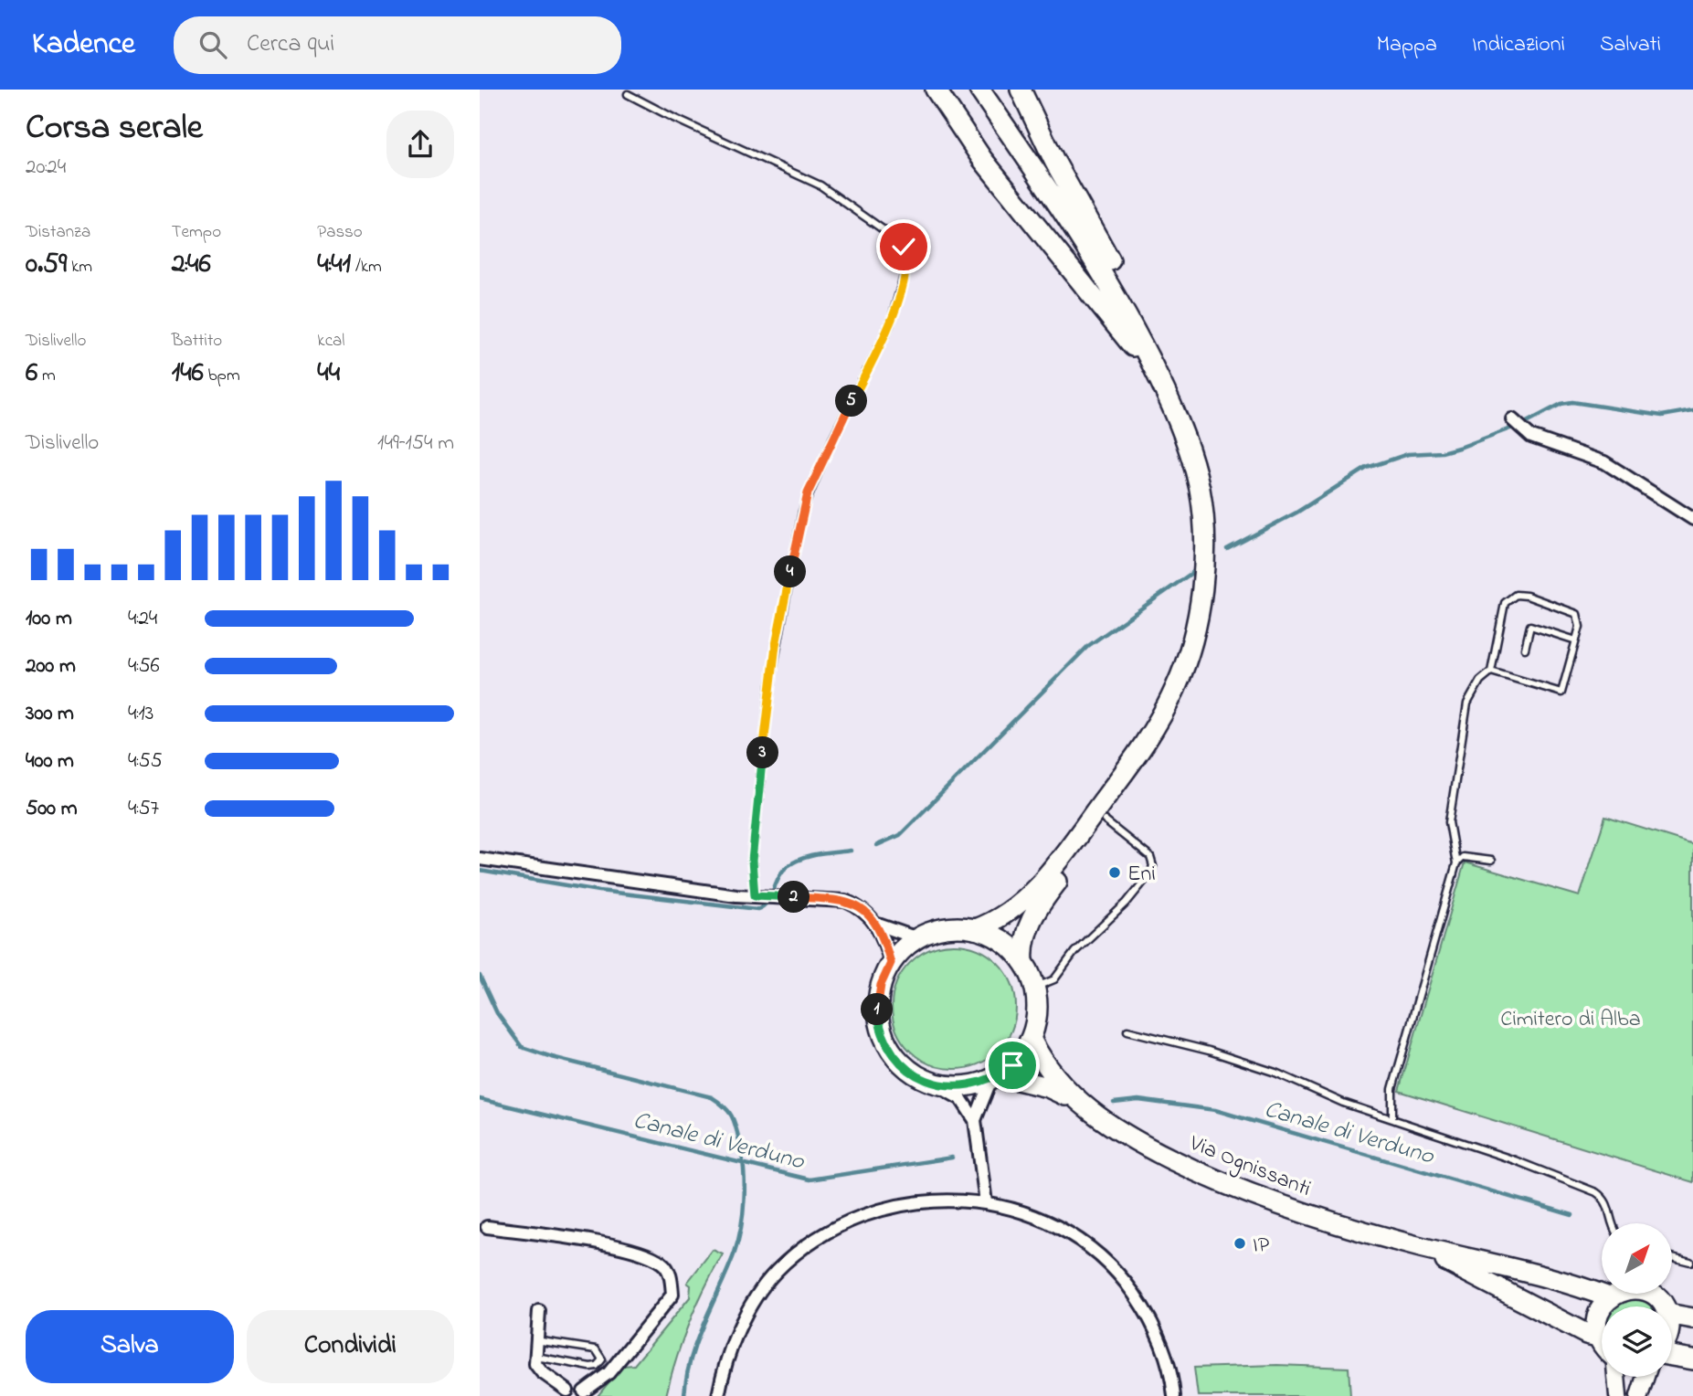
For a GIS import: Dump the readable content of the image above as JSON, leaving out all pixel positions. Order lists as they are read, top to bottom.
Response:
{
  "streets": {
    "main road": ["Via Ognissanti"]
  },
  "water": ["Canale di Verduno"],
  "parks": ["Cimitero di Alba"],
  "places": ["Eni", "IP"],
  "north": "top right",
  "page": {
    "header": "Kadence",
    "search": "Cerca qui",
    "nav": ["Mappa", "Indicazioni", "Salvati"],
    "heading": ["Corsa serale", "20:24"],
    "stats": [
      ["Distanza", "0.59 km"],
      ["Tempo", "2:46"],
      ["Passo", "4:41 /km"],
      ["Dislivello", "6 m"],
      ["Battito", "146 bpm"],
      ["kcal", "44"]
    ],
    "pins": [
      "5",
      "4",
      "3",
      "2",
      "1"
    ],
    "chart": ["Dislivello", "149–154 m"],
    "list": [
      {
        "name": "100 m",
        "note": "4:24"
      },
      {
        "name": "200 m",
        "note": "4:56"
      },
      {
        "name": "300 m",
        "note": "4:13"
      },
      {
        "name": "400 m",
        "note": "4:55"
      },
      {
        "name": "500 m",
        "note": "4:57"
      }
    ],
    "buttons": ["Salva", "Condividi"]
  }
}
